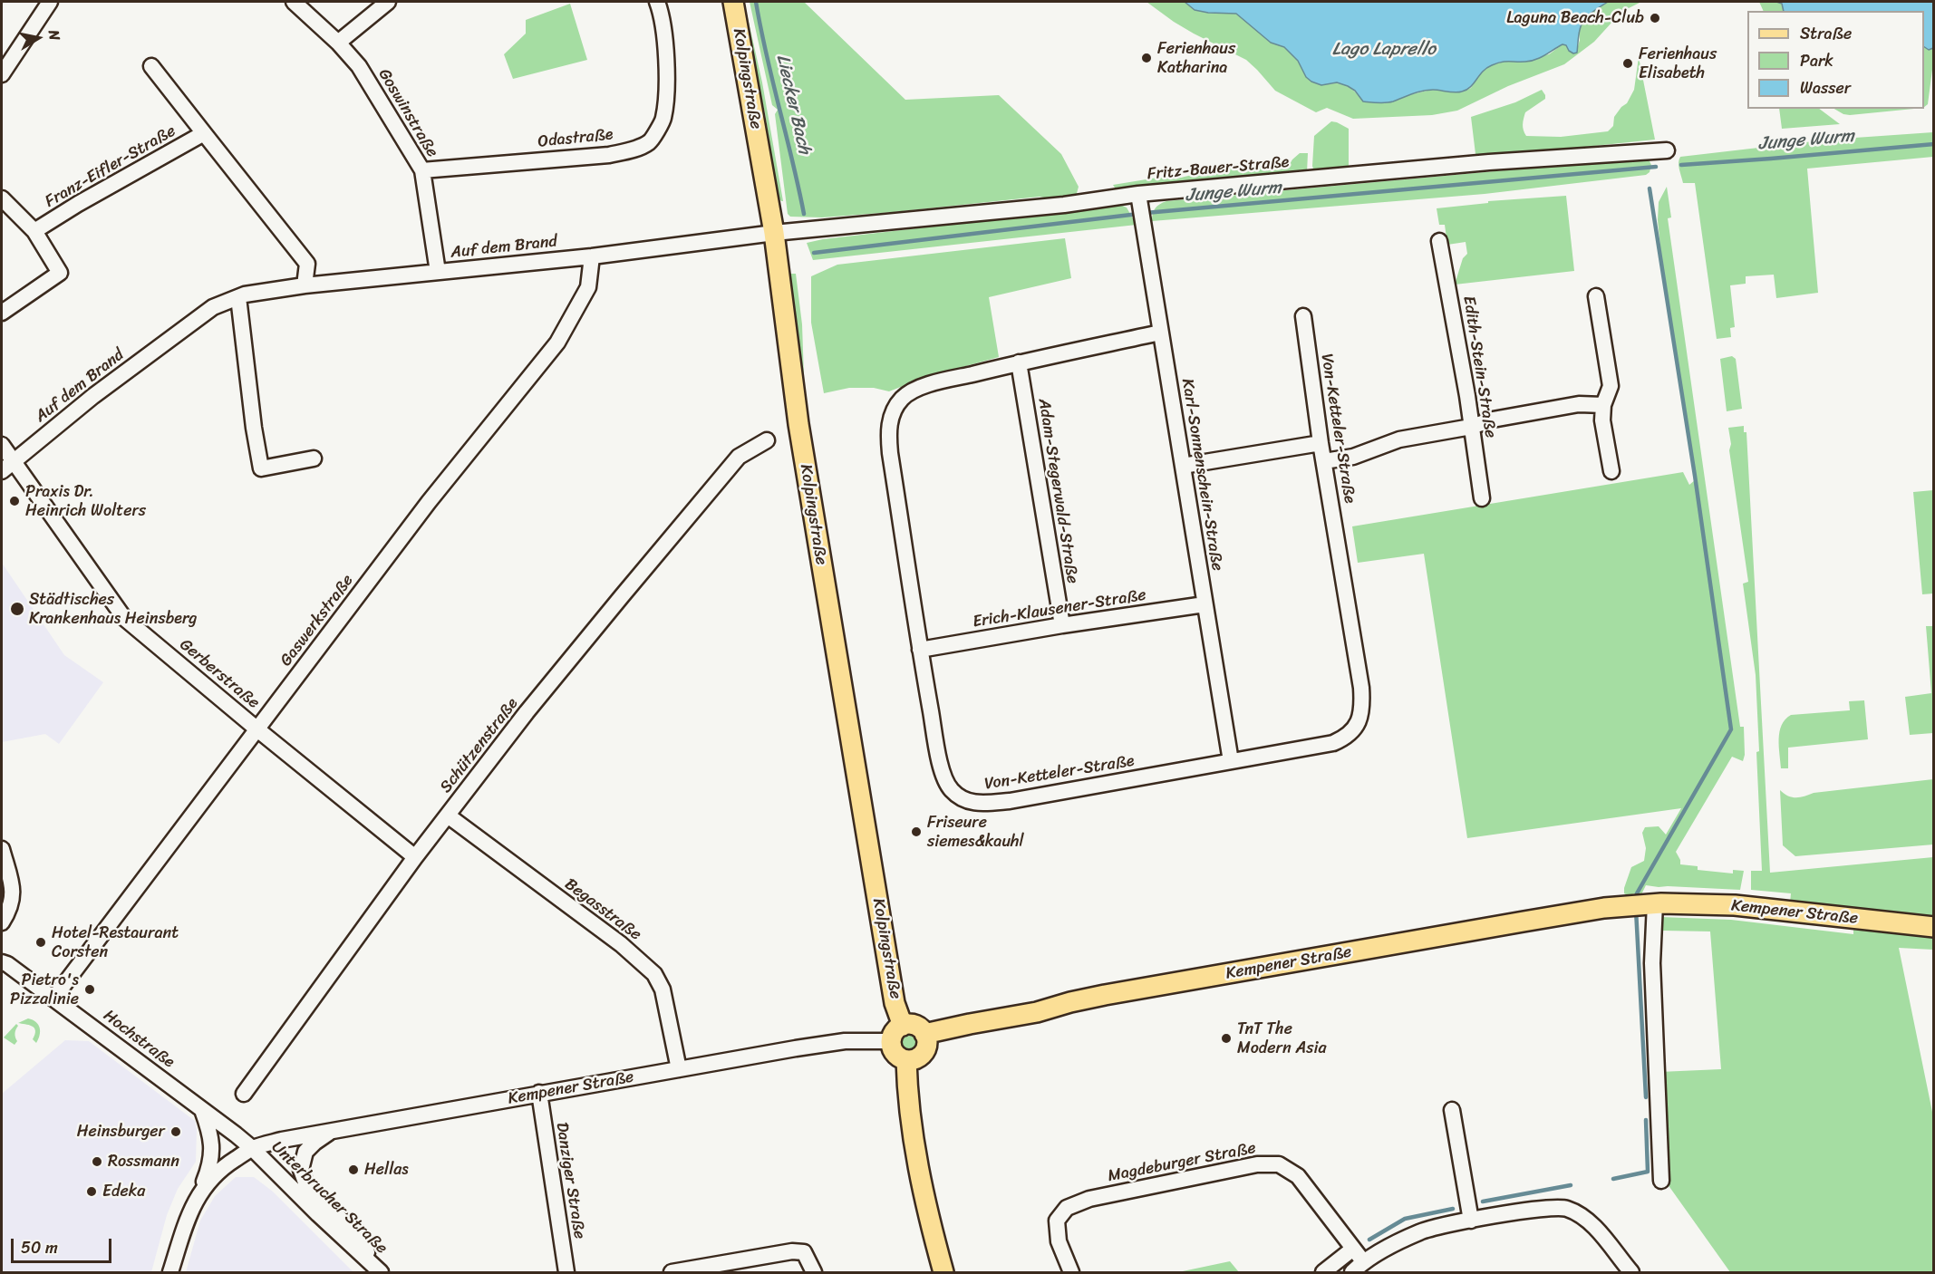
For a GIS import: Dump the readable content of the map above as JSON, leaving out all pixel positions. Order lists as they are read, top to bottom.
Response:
{
  "streets": {
    "main road": ["Kolpingstraße", "Kempener Straße"],
    "street": [
      "Goswinstraße",
      "Odastraße",
      "Franz-Eifler-Straße",
      "Fritz-Bauer-Straße",
      "Auf dem Brand",
      "Edith-Stein-Straße",
      "Von-Ketteler-Straße",
      "Karl-Sonnenschein-Straße",
      "Adam-Stegerwald-Straße",
      "Erich-Klausener-Straße",
      "Gaswerkstraße",
      "Gerberstraße",
      "Schützenstraße",
      "Begasstraße",
      "Hochstraße",
      "Magdeburger Straße",
      "Danziger Straße",
      "Unterbrucher Straße"
    ]
  },
  "crossings": [
    ["Kolpingstraße", "Fritz-Bauer-Straße"],
    ["Kolpingstraße", "Auf dem Brand"],
    ["Kolpingstraße", "Kempener Straße"],
    ["Goswinstraße", "Odastraße"],
    ["Goswinstraße", "Auf dem Brand"],
    ["Franz-Eifler-Straße", "Auf dem Brand"],
    ["Fritz-Bauer-Straße", "Auf dem Brand"],
    ["Fritz-Bauer-Straße", "Karl-Sonnenschein-Straße"],
    ["Auf dem Brand", "Gaswerkstraße"],
    ["Auf dem Brand", "Gerberstraße"],
    ["Von-Ketteler-Straße", "Karl-Sonnenschein-Straße"],
    ["Von-Ketteler-Straße", "Adam-Stegerwald-Straße"],
    ["Von-Ketteler-Straße", "Erich-Klausener-Straße"],
    ["Karl-Sonnenschein-Straße", "Erich-Klausener-Straße"],
    ["Adam-Stegerwald-Straße", "Erich-Klausener-Straße"],
    ["Gaswerkstraße", "Gerberstraße"],
    ["Gaswerkstraße", "Hochstraße"],
    ["Gerberstraße", "Schützenstraße"],
    ["Schützenstraße", "Begasstraße"],
    ["Begasstraße", "Kempener Straße"],
    ["Kempener Straße", "Hochstraße"],
    ["Kempener Straße", "Danziger Straße"],
    ["Kempener Straße", "Unterbrucher Straße"],
    ["Hochstraße", "Unterbrucher Straße"]
  ],
  "water": ["Lago Laprello", "Liecker Bach", "Junge Wurm"],
  "places": [
    "Laguna Beach-Club",
    "Ferienhaus Katharina",
    "Ferienhaus Elisabeth",
    "Praxis Dr. Heinrich Wolters",
    "Städtisches Krankenhaus Heinsberg",
    "Friseure siemes&kauhl",
    "Hotel-Restaurant Corsten",
    "Pietro's Pizzalinie",
    "TnT The Modern Asia",
    "Heinsburger",
    "Rossmann",
    "Hellas",
    "Edeka"
  ],
  "legend": ["Straße", "Park", "Wasser"],
  "scale_bar": "50 m",
  "north": "right"
}
